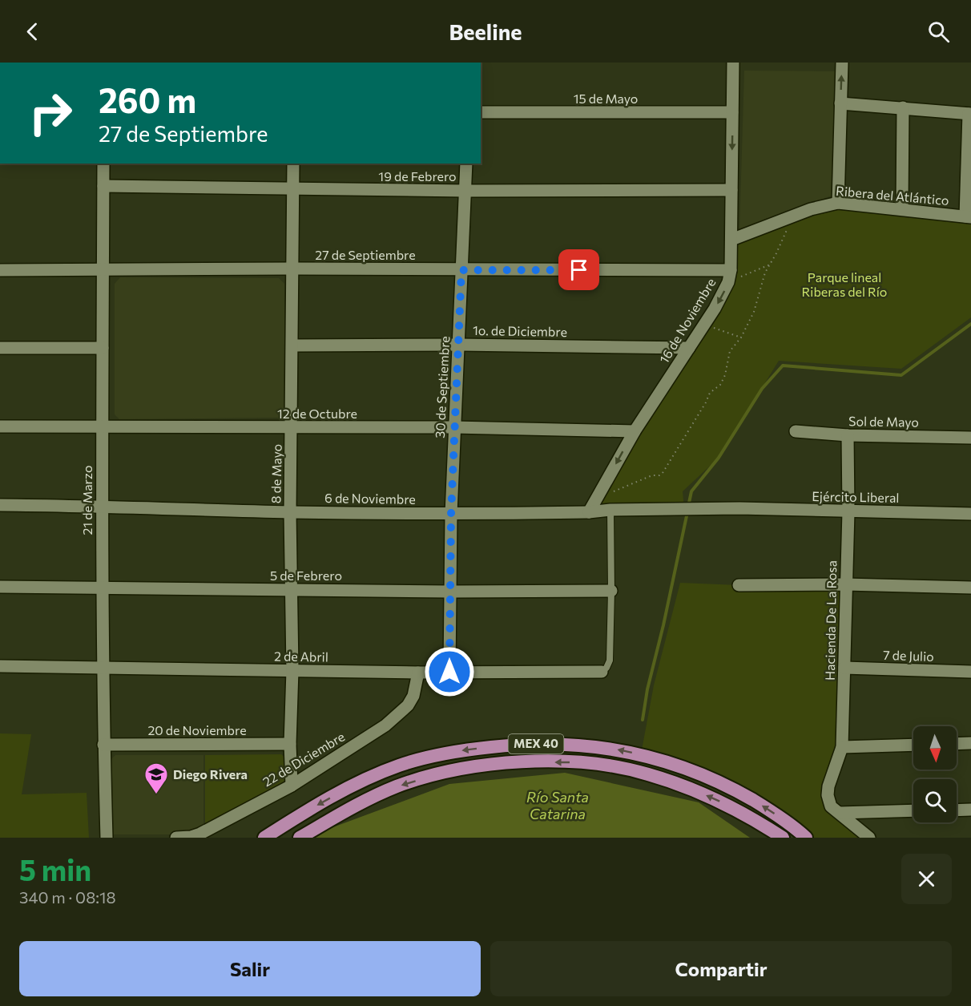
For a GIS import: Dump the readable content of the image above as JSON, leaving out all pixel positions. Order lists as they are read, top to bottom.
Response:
{
  "streets": {
    "highway": ["MEX 40"],
    "street": [
      "15 de Mayo",
      "19 de Febrero",
      "Ribera del Atlántico",
      "27 de Septiembre",
      "16 de Noviembre",
      "1o. de Diciembre",
      "30 de Septiembre",
      "12 de Octubre",
      "Sol de Mayo",
      "8 de Mayo",
      "Ejército Liberal",
      "6 de Noviembre",
      "21 de Marzo",
      "5 de Febrero",
      "Hacienda De La Rosa",
      "7 de Julio",
      "2 de Abril",
      "20 de Noviembre",
      "22 de Diciembre"
    ]
  },
  "crossings": [
    ["15 de Mayo", "16 de Noviembre"],
    ["19 de Febrero", "16 de Noviembre"],
    ["19 de Febrero", "30 de Septiembre"],
    ["19 de Febrero", "8 de Mayo"],
    ["19 de Febrero", "21 de Marzo"],
    ["Ribera del Atlántico", "16 de Noviembre"],
    ["27 de Septiembre", "16 de Noviembre"],
    ["27 de Septiembre", "30 de Septiembre"],
    ["27 de Septiembre", "8 de Mayo"],
    ["27 de Septiembre", "21 de Marzo"],
    ["16 de Noviembre", "1o. de Diciembre"],
    ["16 de Noviembre", "12 de Octubre"],
    ["16 de Noviembre", "6 de Noviembre"],
    ["1o. de Diciembre", "30 de Septiembre"],
    ["1o. de Diciembre", "8 de Mayo"],
    ["30 de Septiembre", "12 de Octubre"],
    ["30 de Septiembre", "6 de Noviembre"],
    ["30 de Septiembre", "5 de Febrero"],
    ["30 de Septiembre", "2 de Abril"],
    ["12 de Octubre", "8 de Mayo"],
    ["12 de Octubre", "21 de Marzo"],
    ["Sol de Mayo", "Hacienda De La Rosa"],
    ["8 de Mayo", "6 de Noviembre"],
    ["8 de Mayo", "5 de Febrero"],
    ["8 de Mayo", "2 de Abril"],
    ["8 de Mayo", "20 de Noviembre"],
    ["8 de Mayo", "22 de Diciembre"],
    ["Ejército Liberal", "6 de Noviembre"],
    ["Ejército Liberal", "Hacienda De La Rosa"],
    ["6 de Noviembre", "21 de Marzo"],
    ["21 de Marzo", "5 de Febrero"],
    ["21 de Marzo", "2 de Abril"],
    ["21 de Marzo", "20 de Noviembre"],
    ["Hacienda De La Rosa", "7 de Julio"],
    ["2 de Abril", "22 de Diciembre"]
  ],
  "water": ["Río Santa Catarina"],
  "parks": ["Parque lineal Riberas del Río"],
  "places": {
    "school or university": ["Diego Rivera"]
  },
  "north": "bottom",
  "page": {
    "header": "Beeline",
    "turn": ["260 m", "27 de Septiembre"],
    "heading": ["5 min", "340 m · 08:18"],
    "buttons": ["Salir", "Compartir"]
  }
}
